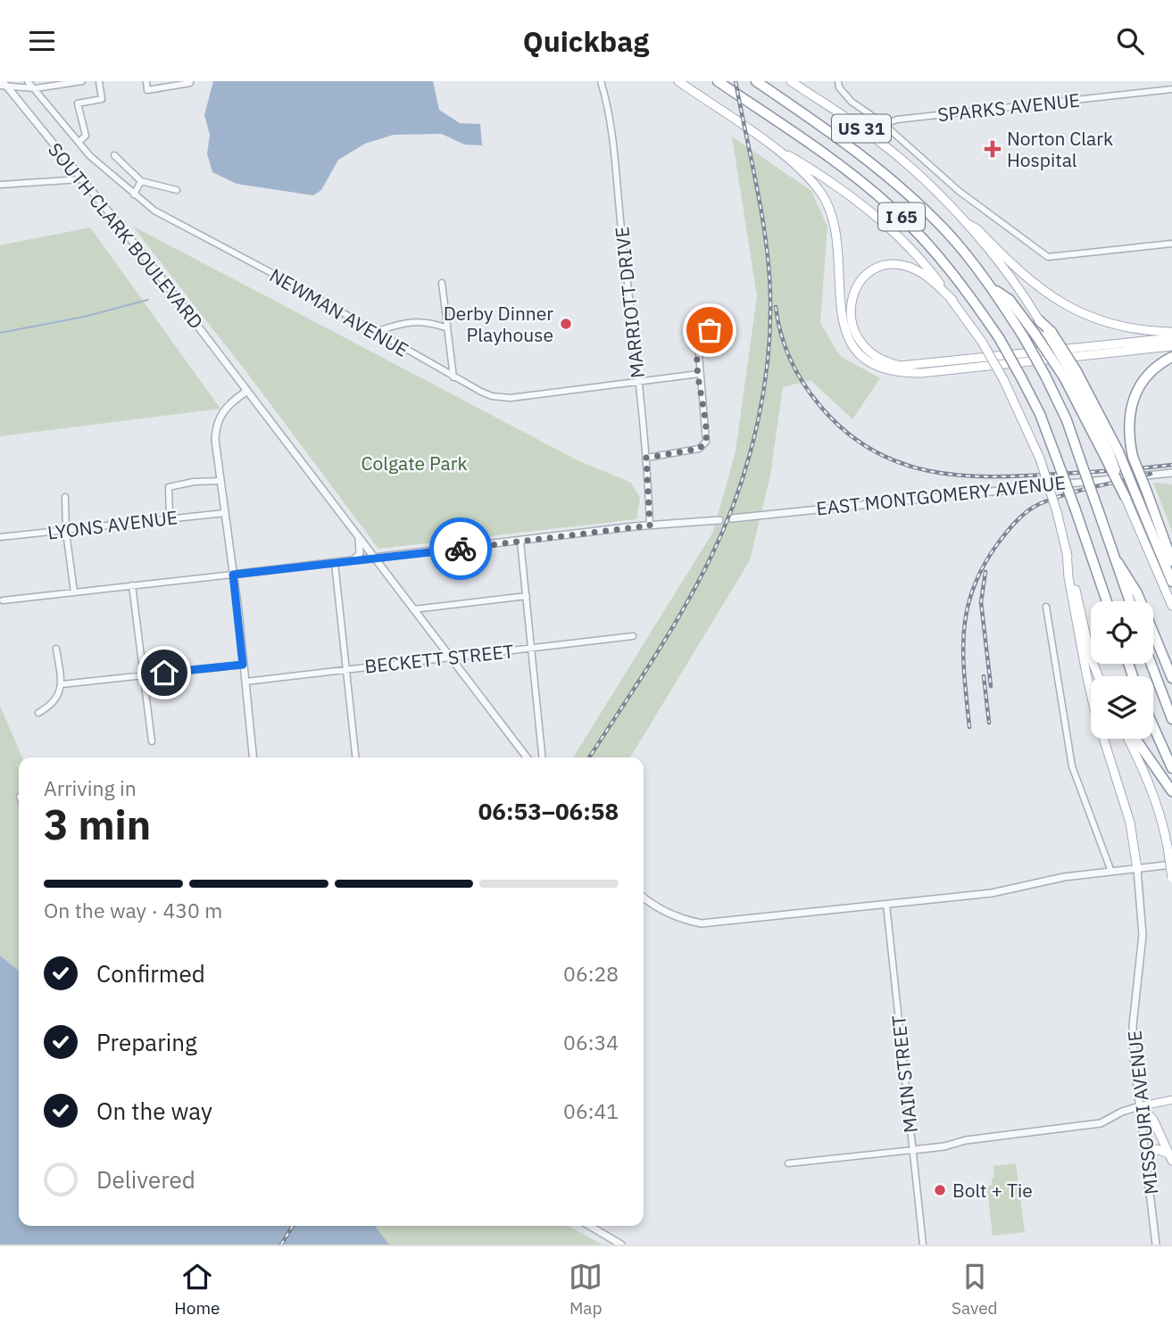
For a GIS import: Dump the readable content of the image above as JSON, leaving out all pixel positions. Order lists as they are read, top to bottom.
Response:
{
  "streets": {
    "highway": ["I 65"],
    "main road": ["US 31"],
    "street": [
      "SPARKS AVENUE",
      "SOUTH CLARK BOULEVARD",
      "MARRIOTT DRIVE",
      "NEWMAN AVENUE",
      "EAST MONTGOMERY AVENUE",
      "LYONS AVENUE",
      "BECKETT STREET",
      "MAIN STREET",
      "MISSOURI AVENUE"
    ]
  },
  "crossings": [
    ["SOUTH CLARK BOULEVARD", "BECKETT STREET"],
    ["MARRIOTT DRIVE", "NEWMAN AVENUE"]
  ],
  "parks": ["Colgate Park"],
  "places": {
    "health": ["Norton Clark Hospital"],
    "other": ["Derby Dinner Playhouse", "Bolt + Tie"]
  },
  "page": {
    "header": "Quickbag",
    "heading": ["3 min", "Arriving in", "06:53–06:58"],
    "bar": "On the way · 430 m",
    "list": [
      ["Confirmed", "06:28"],
      ["Preparing", "06:34"],
      ["On the way", "06:41"],
      "Delivered"
    ],
    "tabs": ["Home", "Map", "Saved"]
  }
}
